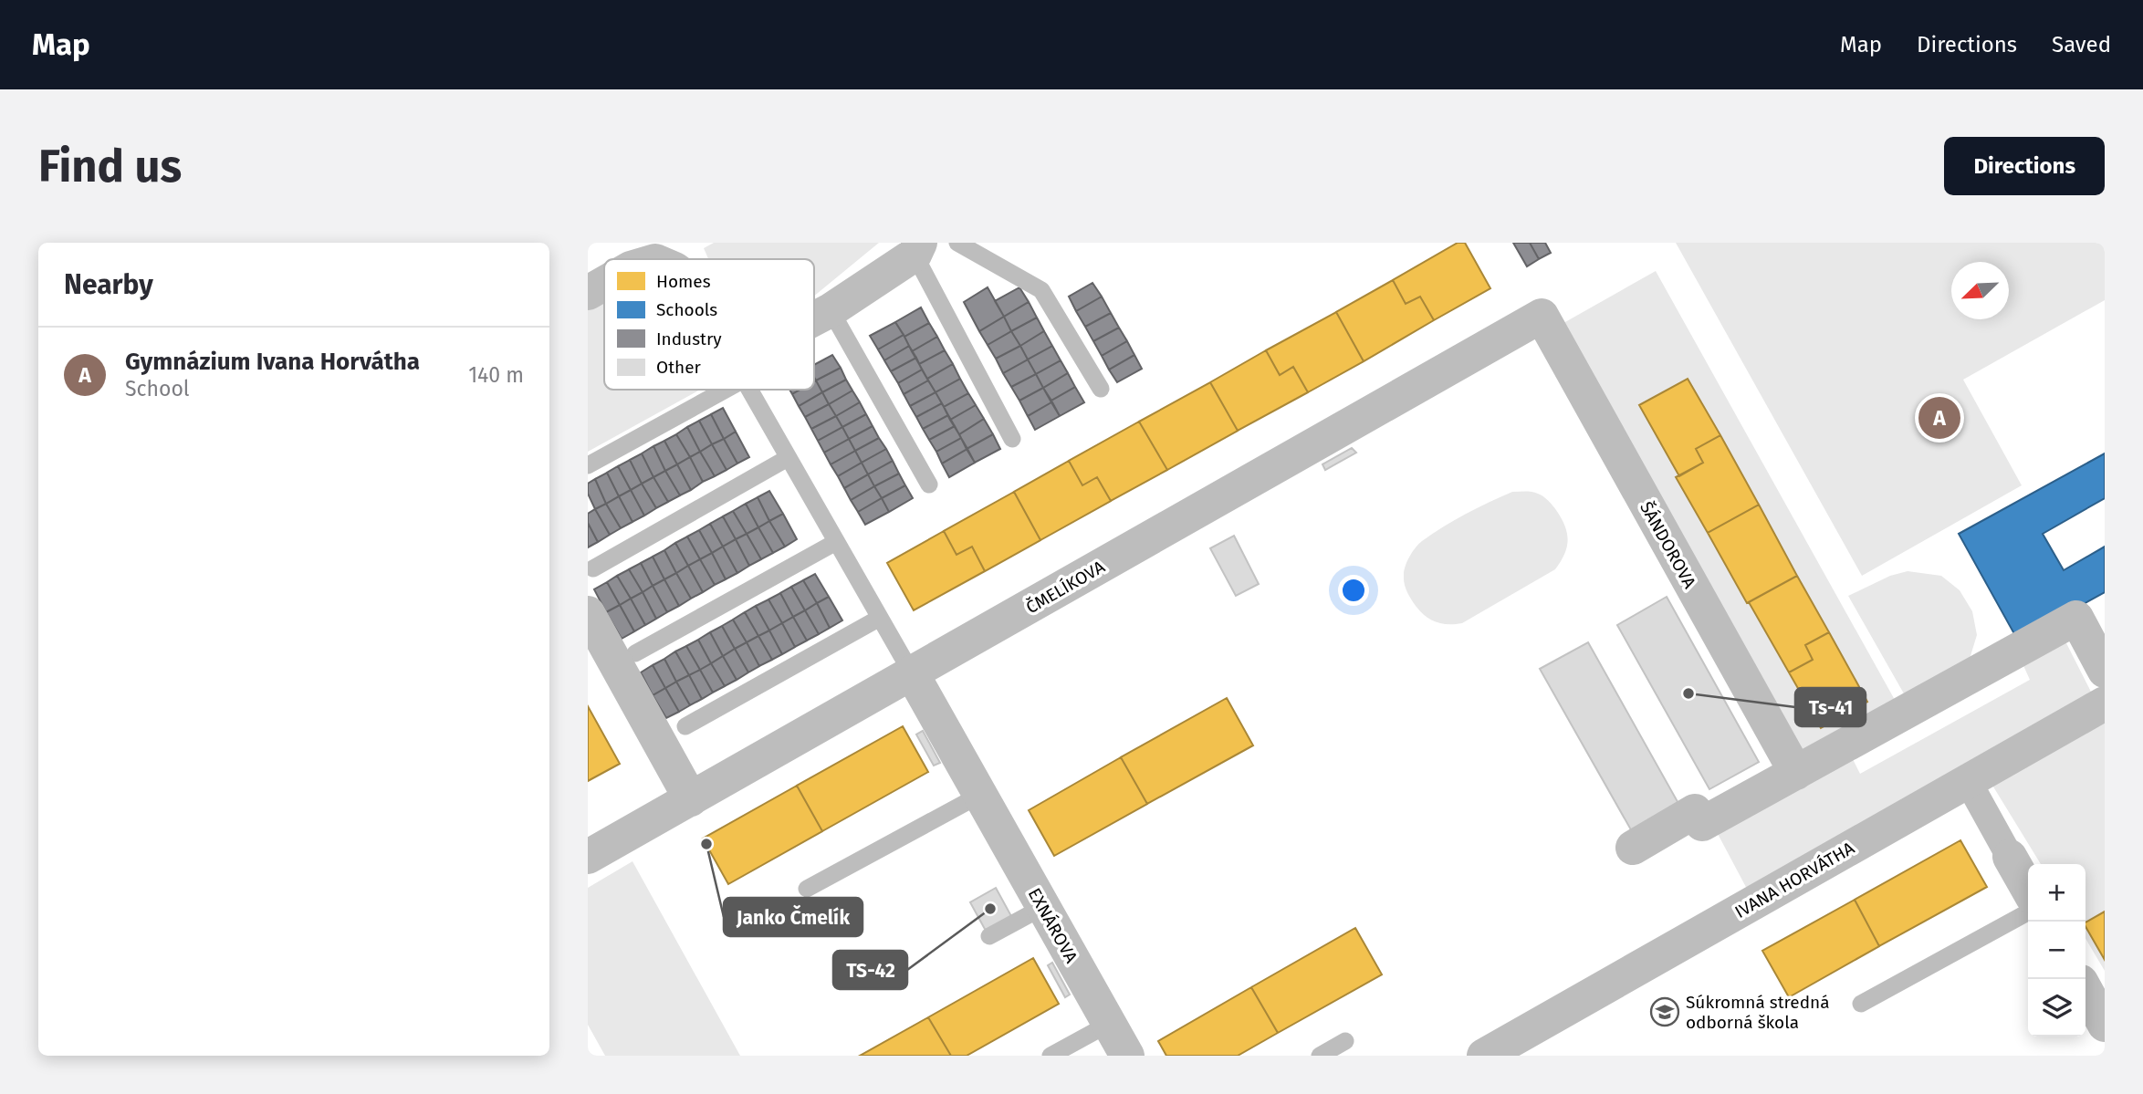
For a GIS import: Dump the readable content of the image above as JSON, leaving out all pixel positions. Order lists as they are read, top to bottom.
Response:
{
  "streets": {
    "street": [
      "ŠÁNDOROVA",
      "ČMELÍKOVA",
      "IVANA HORVÁTHA",
      "EXNÁROVA"
    ]
  },
  "crossings": [
    ["ŠÁNDOROVA", "ČMELÍKOVA"],
    ["ČMELÍKOVA", "EXNÁROVA"]
  ],
  "places": {
    "other": ["Ts-41", "Janko Čmelík", "TS-42"],
    "school or university": ["Súkromná stredná odborná škola"]
  },
  "legend": [
    "Homes",
    "Schools",
    "Industry",
    "Other"
  ],
  "north": "bottom left",
  "page": {
    "header": "Map",
    "nav": ["Map", "Directions", "Saved"],
    "buttons": "Directions",
    "title": "Find us",
    "heading": "Nearby",
    "list": [
      {
        "mark": "A",
        "name": "Gymnázium Ivana Horvátha",
        "note": "School",
        "value": "140 m"
      }
    ],
    "pins": "A",
    "map_buttons": ["+", "−"]
  }
}
